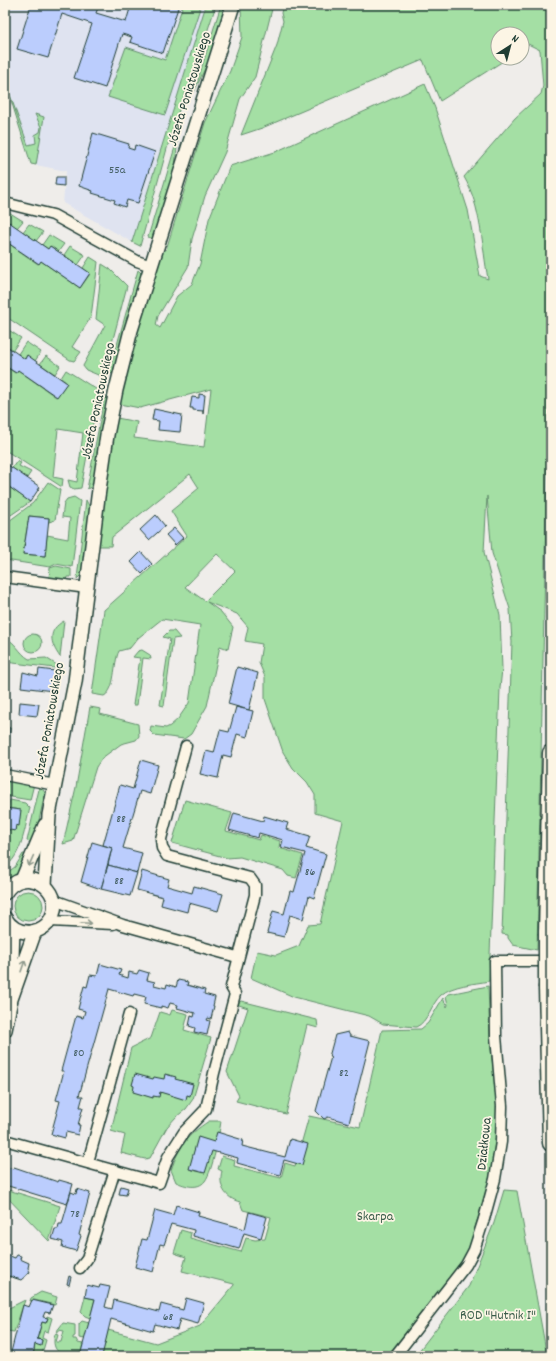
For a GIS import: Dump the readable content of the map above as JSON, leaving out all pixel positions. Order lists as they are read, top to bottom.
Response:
{
  "streets": {
    "street": ["Józefa Poniatowskiego", "Działkowa"]
  },
  "parks": ["Skarpa", "ROD \"Hutnik I\""],
  "house_numbers": [
    "55a",
    "88",
    "86",
    "88",
    "80",
    "82",
    "78",
    "68"
  ],
  "north": "top right"
}
